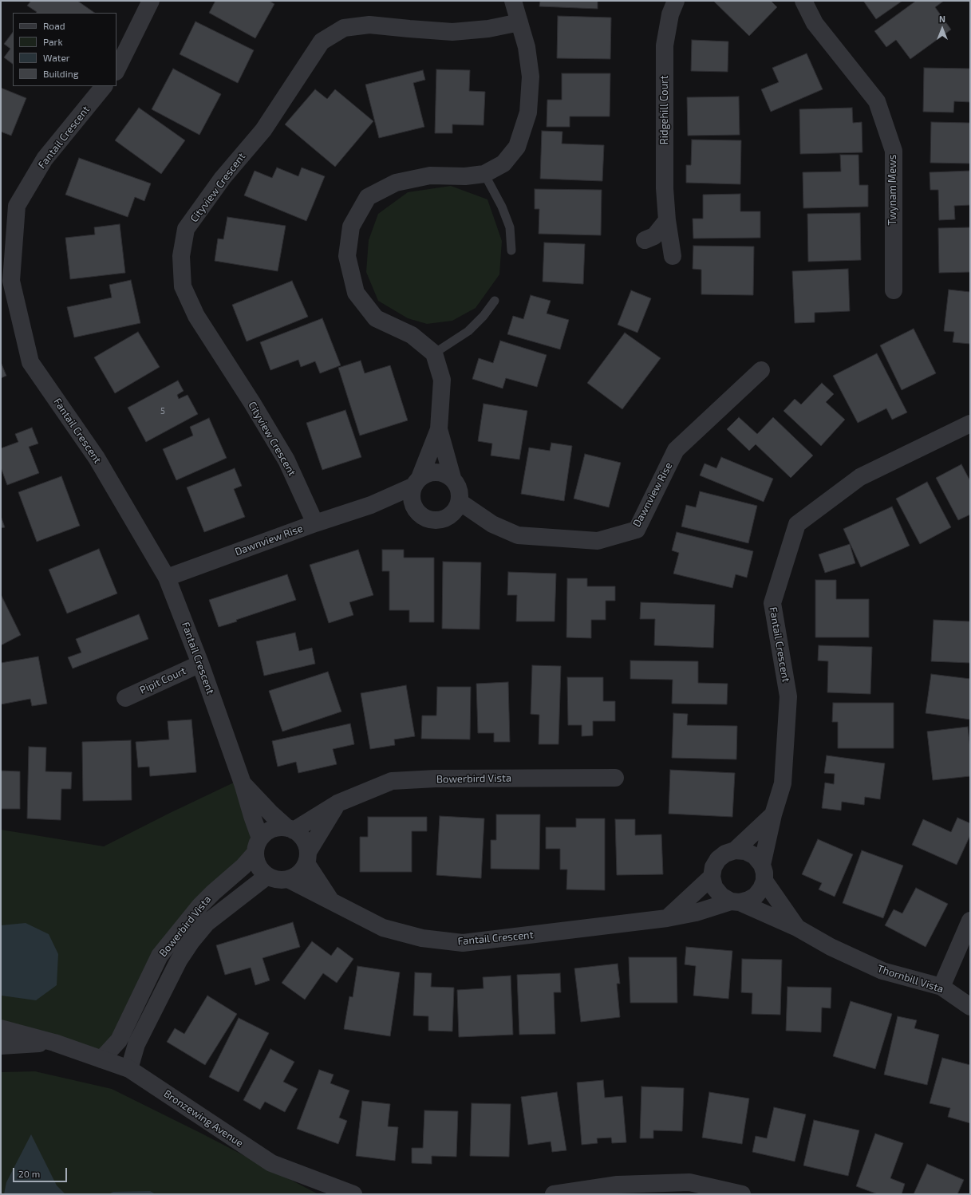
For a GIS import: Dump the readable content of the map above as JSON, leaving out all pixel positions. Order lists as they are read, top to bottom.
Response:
{
  "streets": {
    "street": [
      "Ridgehill Court",
      "Fantail Crescent",
      "Cityview Crescent",
      "Twynam Mews",
      "Dawnview Rise",
      "Pipit Court",
      "Bowerbird Vista",
      "Thornbill Vista",
      "Bronzewing Avenue"
    ]
  },
  "crossings": [
    ["Fantail Crescent", "Dawnview Rise"],
    ["Fantail Crescent", "Pipit Court"],
    ["Fantail Crescent", "Bowerbird Vista"],
    ["Fantail Crescent", "Thornbill Vista"],
    ["Cityview Crescent", "Dawnview Rise"],
    ["Bowerbird Vista", "Bronzewing Avenue"]
  ],
  "house_numbers": ["5"],
  "legend": [
    "Road",
    "Park",
    "Water",
    "Building"
  ],
  "scale_bar": "20 m",
  "north": "top"
}
